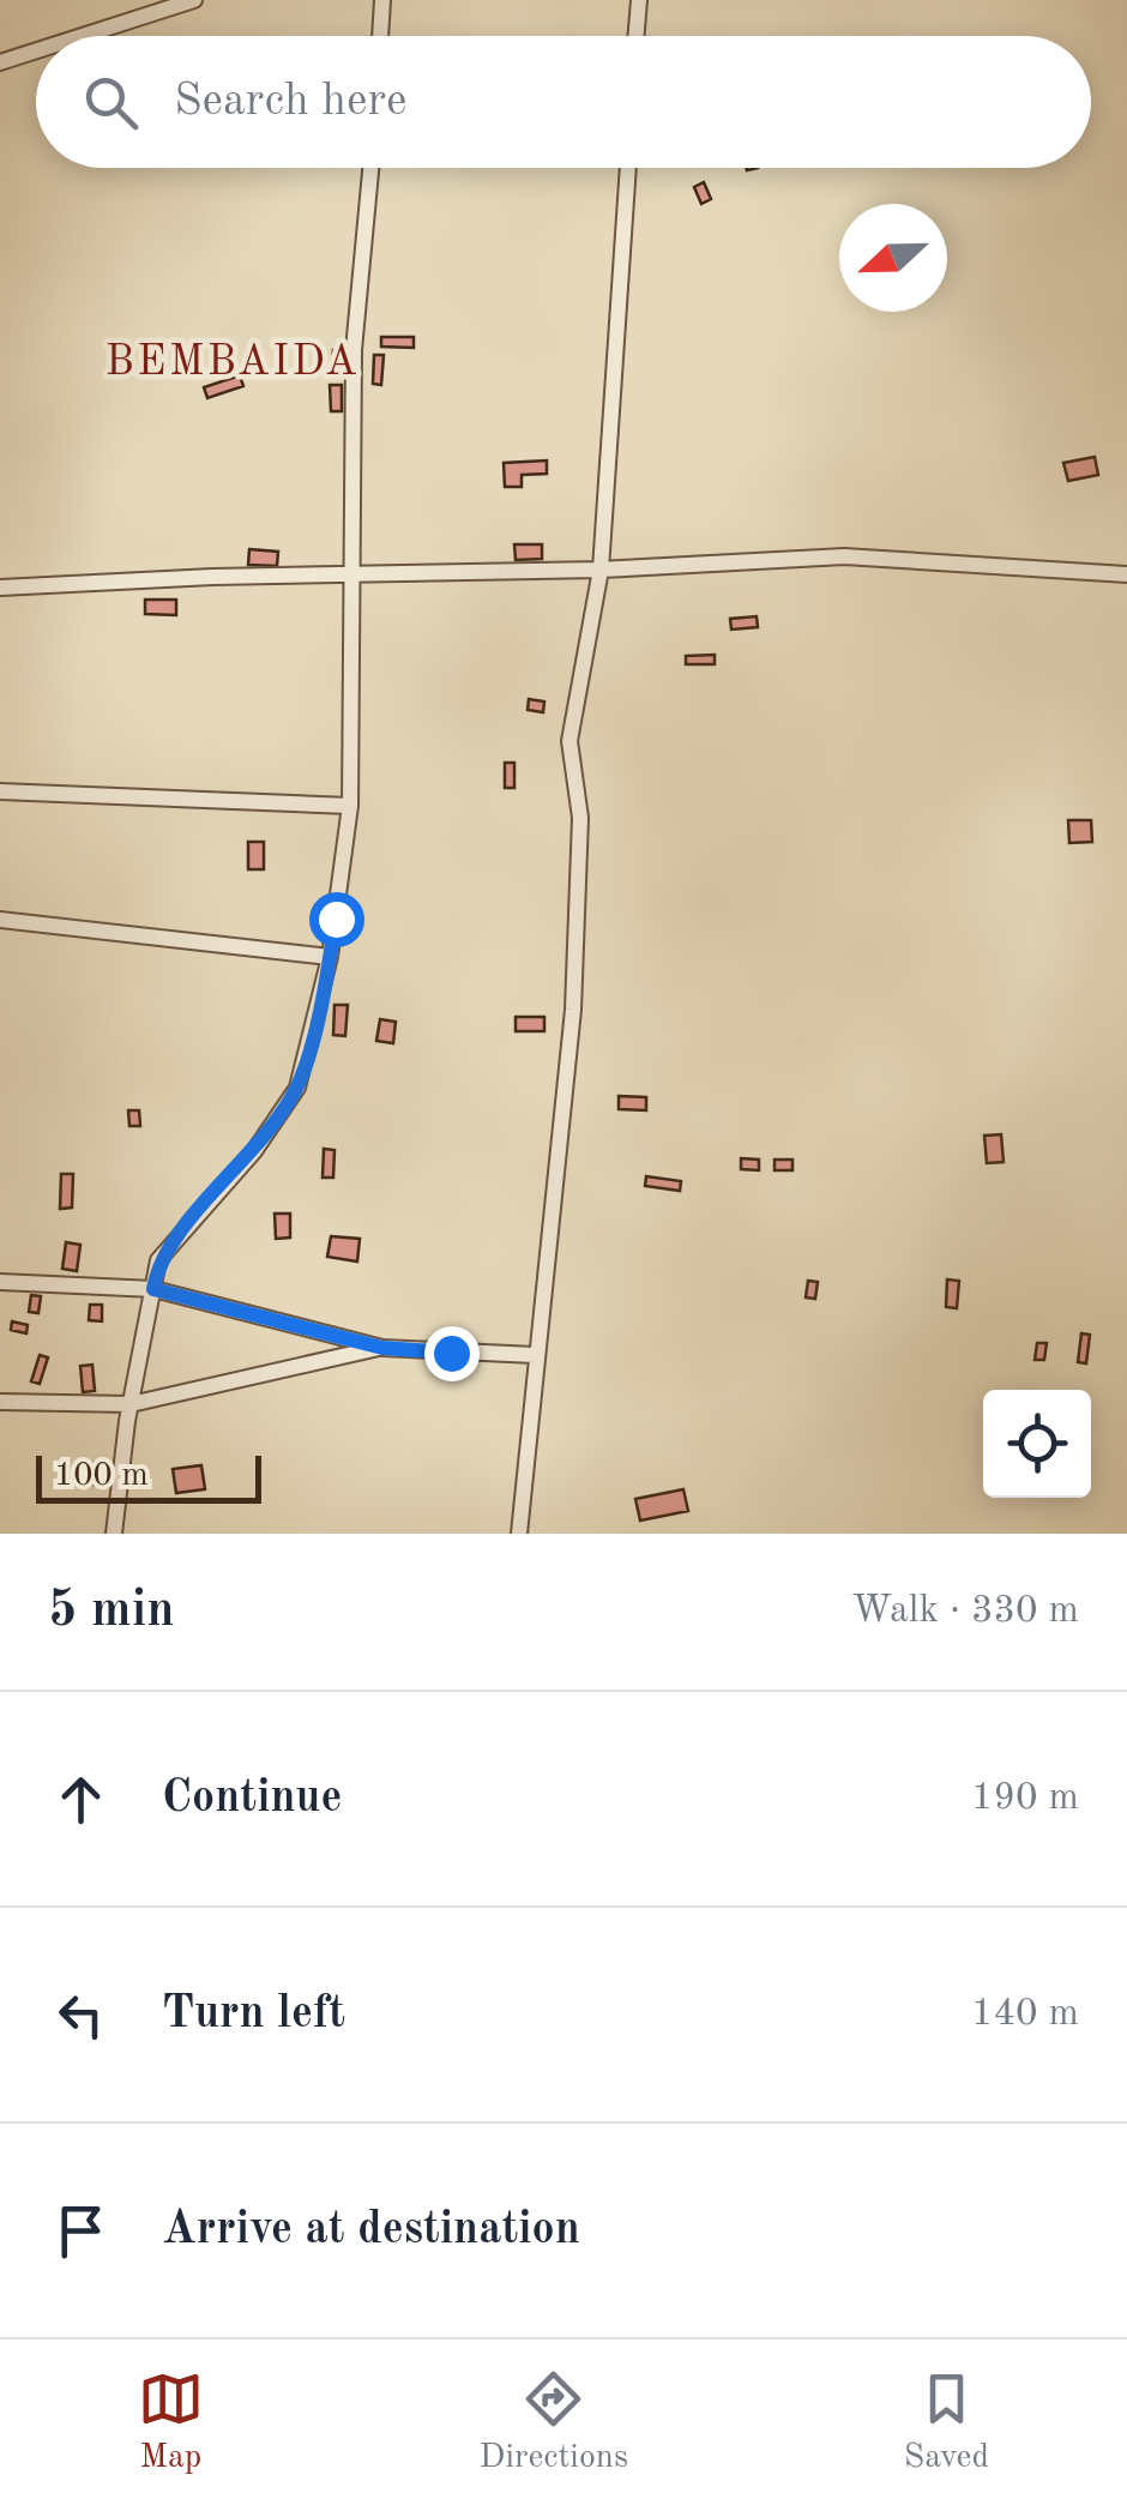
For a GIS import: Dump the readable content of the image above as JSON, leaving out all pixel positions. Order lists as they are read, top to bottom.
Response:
{
  "districts": ["BEMBAIDA"],
  "scale_bar": "100 m",
  "north": "left",
  "page": {
    "search": "Search here",
    "scale": "100 m",
    "heading": ["5 min", "Walk · 330 m"],
    "list": [
      ["Continue", "190 m"],
      ["Turn left", "140 m"],
      "Arrive at destination"
    ],
    "nav": ["Map", "Directions", "Saved"]
  }
}
